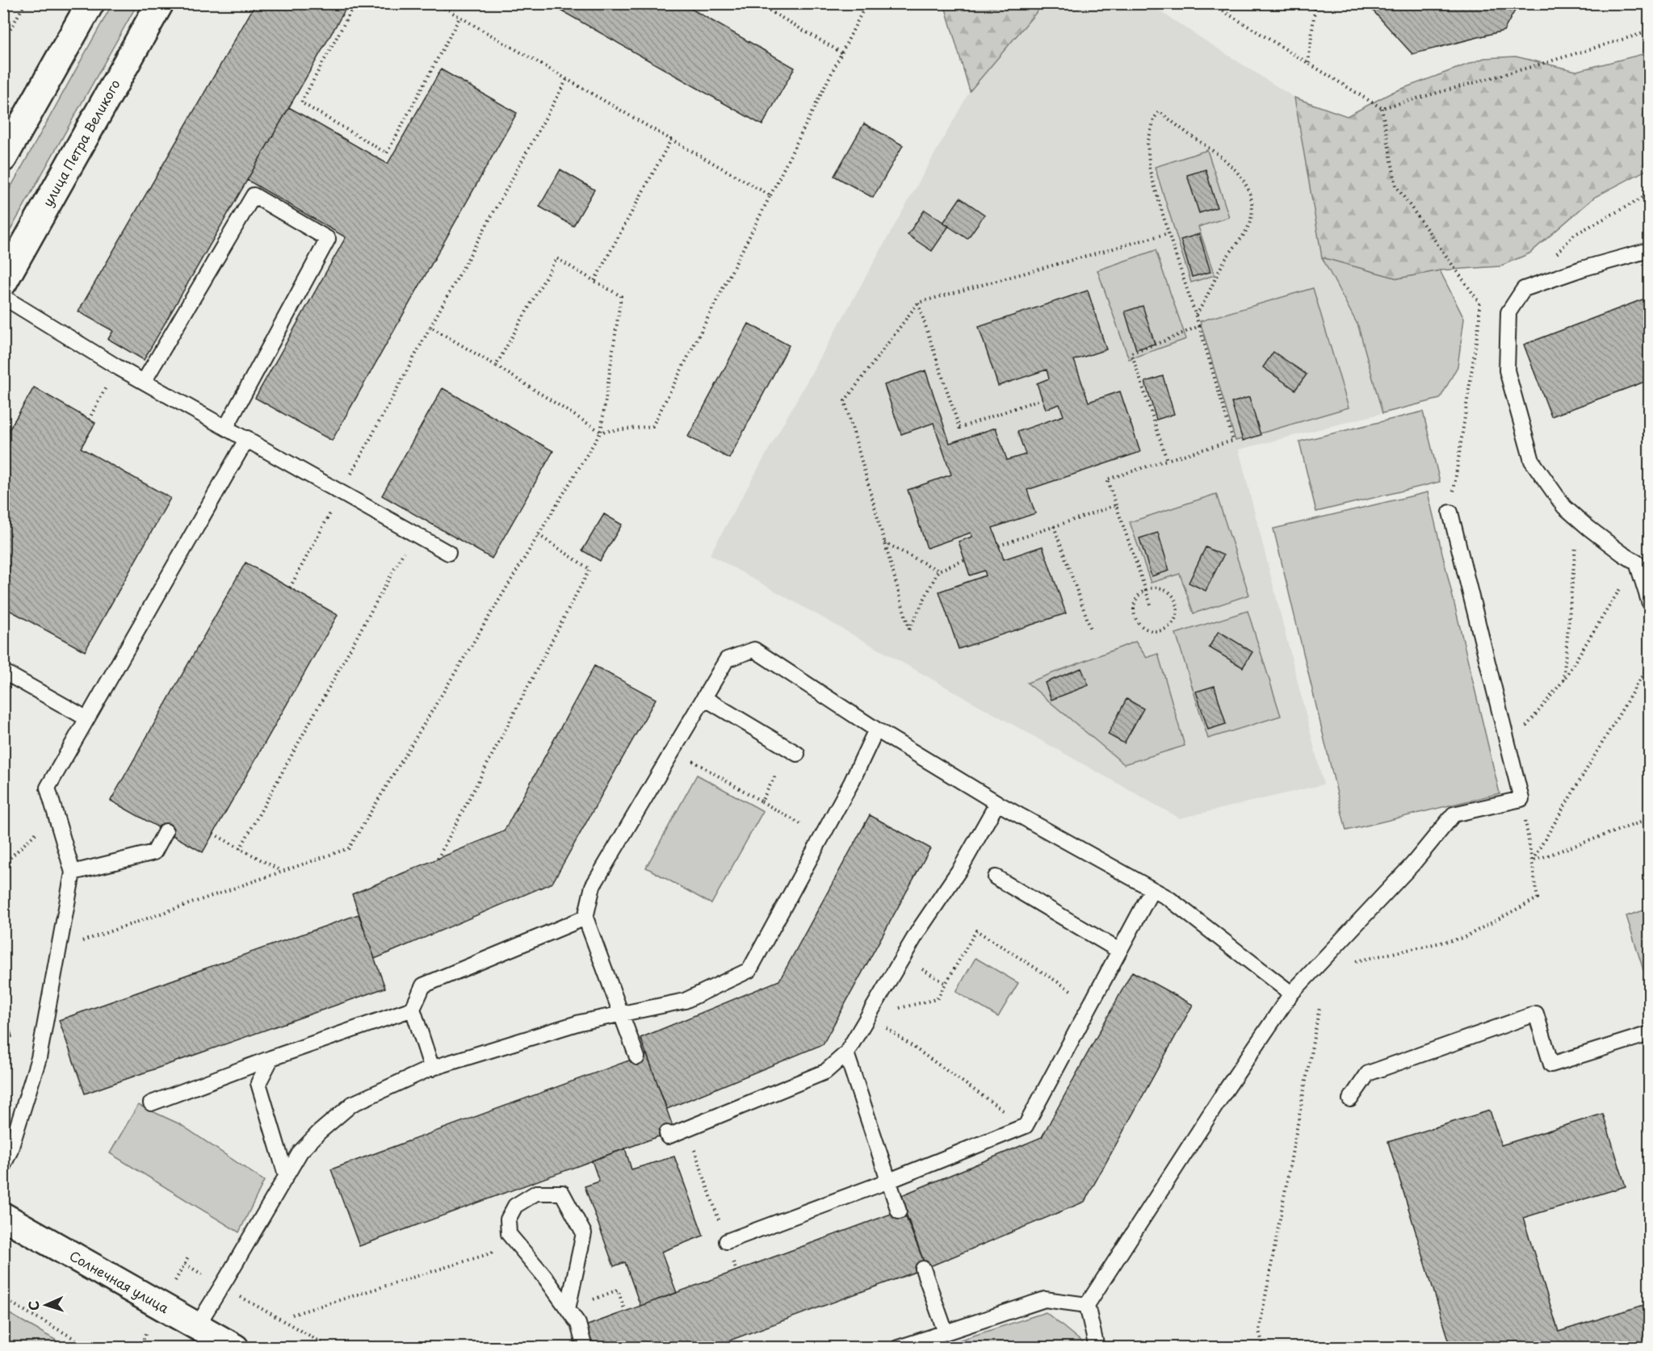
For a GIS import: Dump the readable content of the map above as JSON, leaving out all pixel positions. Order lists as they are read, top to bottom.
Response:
{
  "streets": {
    "street": ["улица Петра Великого", "Солнечная улица"]
  },
  "north": "left"
}
